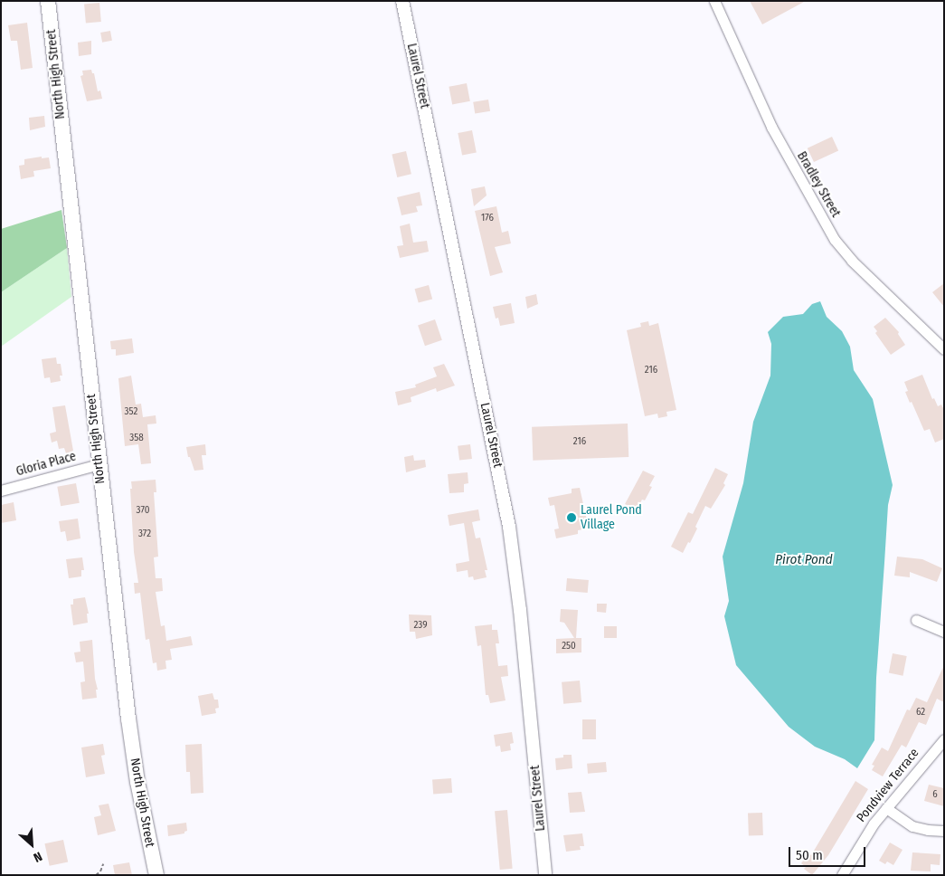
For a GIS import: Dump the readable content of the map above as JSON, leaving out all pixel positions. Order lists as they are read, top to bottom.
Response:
{
  "streets": {
    "main road": ["North High Street"],
    "street": [
      "Laurel Street",
      "Bradley Street",
      "Gloria Place",
      "Pondview Terrace"
    ]
  },
  "crossings": [
    ["North High Street", "Gloria Place"]
  ],
  "water": ["Pirot Pond"],
  "places": ["Laurel Pond Village"],
  "house_numbers": [
    "176",
    "216",
    "352",
    "358",
    "216",
    "370",
    "372",
    "239",
    "250",
    "62",
    "6"
  ],
  "scale_bar": "50 m",
  "north": "bottom right"
}
